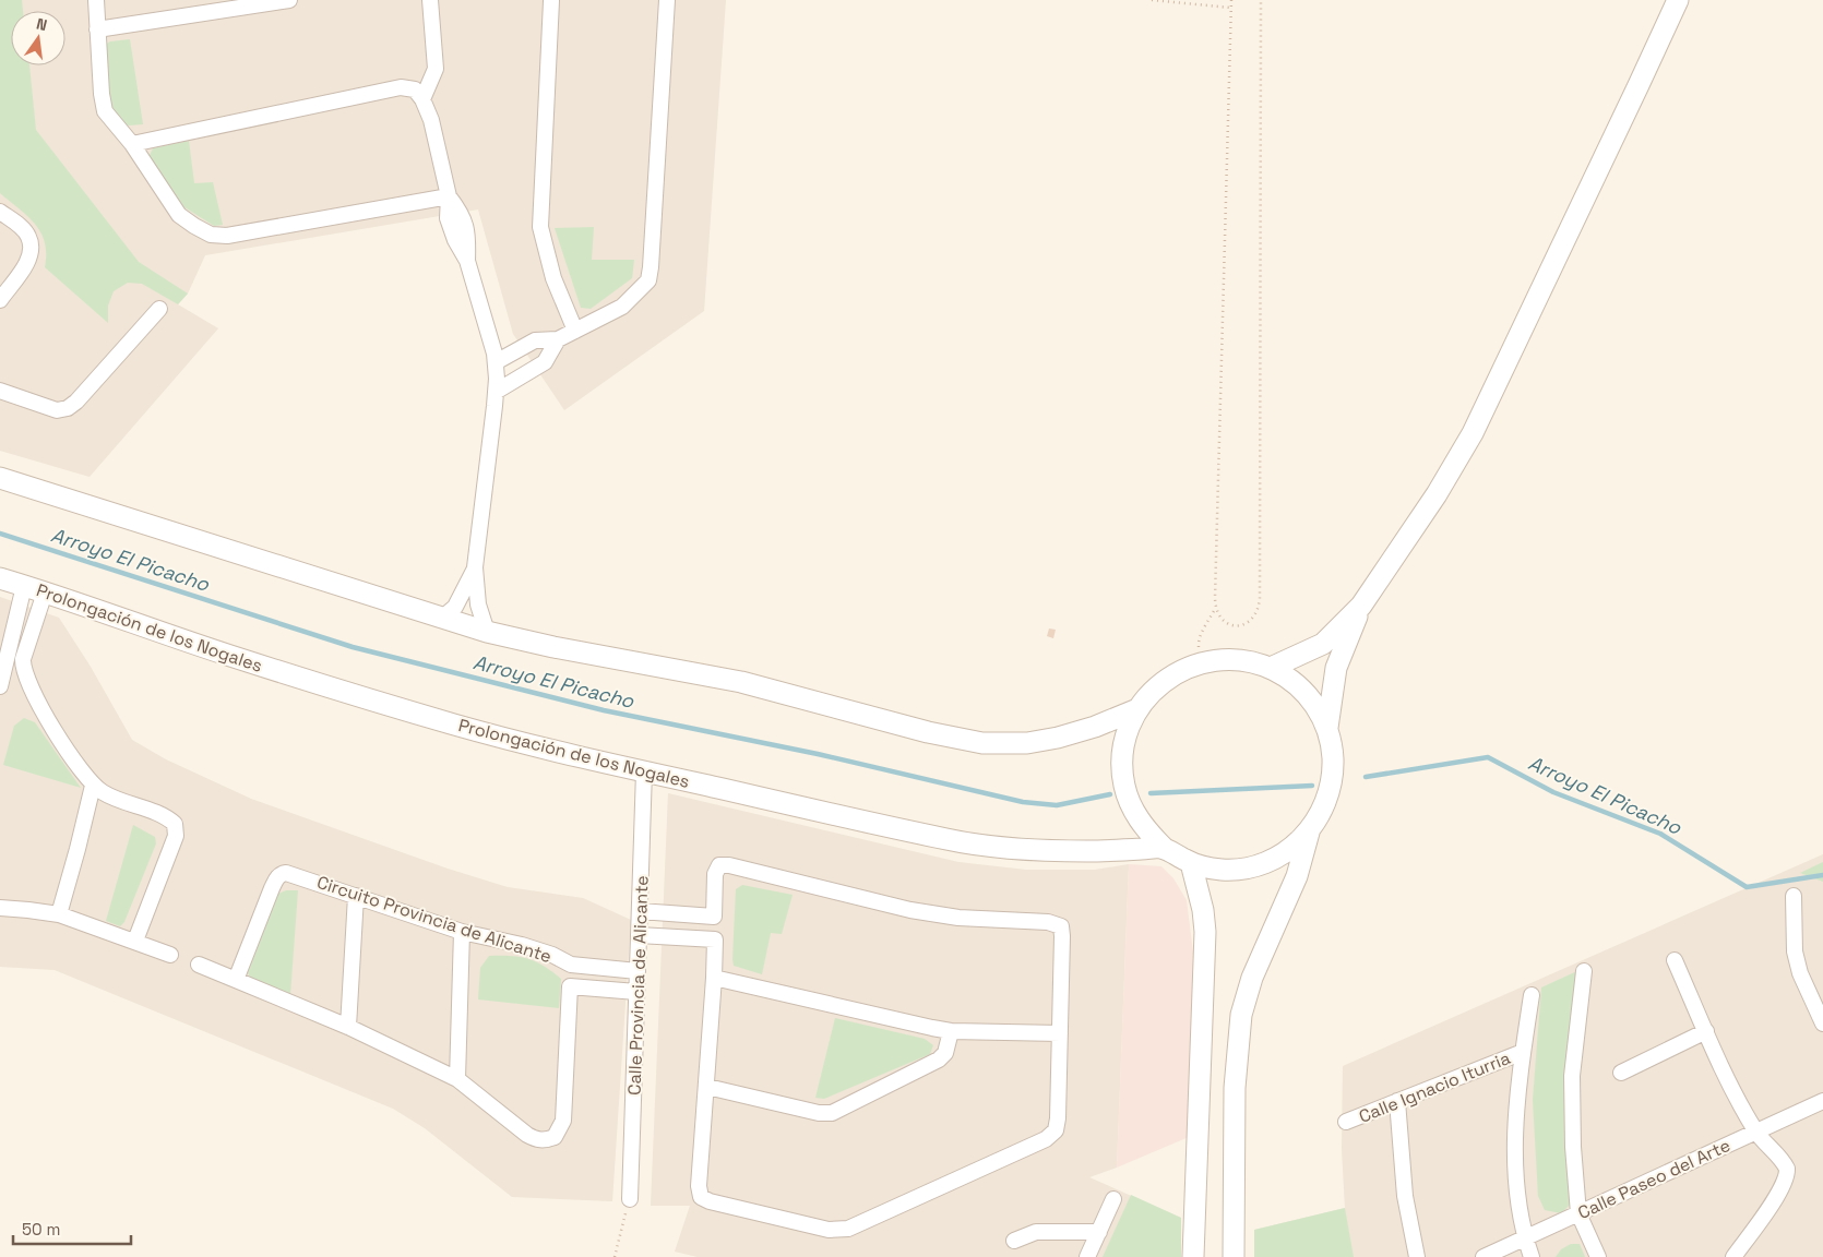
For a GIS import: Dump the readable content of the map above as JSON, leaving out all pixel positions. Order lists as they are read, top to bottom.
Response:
{
  "streets": {
    "main road": ["Prolongación de los Nogales"],
    "street": [
      "Circuito Provincia de Alicante",
      "Calle Provincia de Alicante",
      "Calle Ignacio Iturria",
      "Calle Paseo del Arte"
    ]
  },
  "crossings": [
    ["Prolongación de los Nogales", "Calle Provincia de Alicante"],
    ["Circuito Provincia de Alicante", "Calle Provincia de Alicante"]
  ],
  "water": ["Arroyo El Picacho"],
  "scale_bar": "50 m",
  "north": "top"
}
